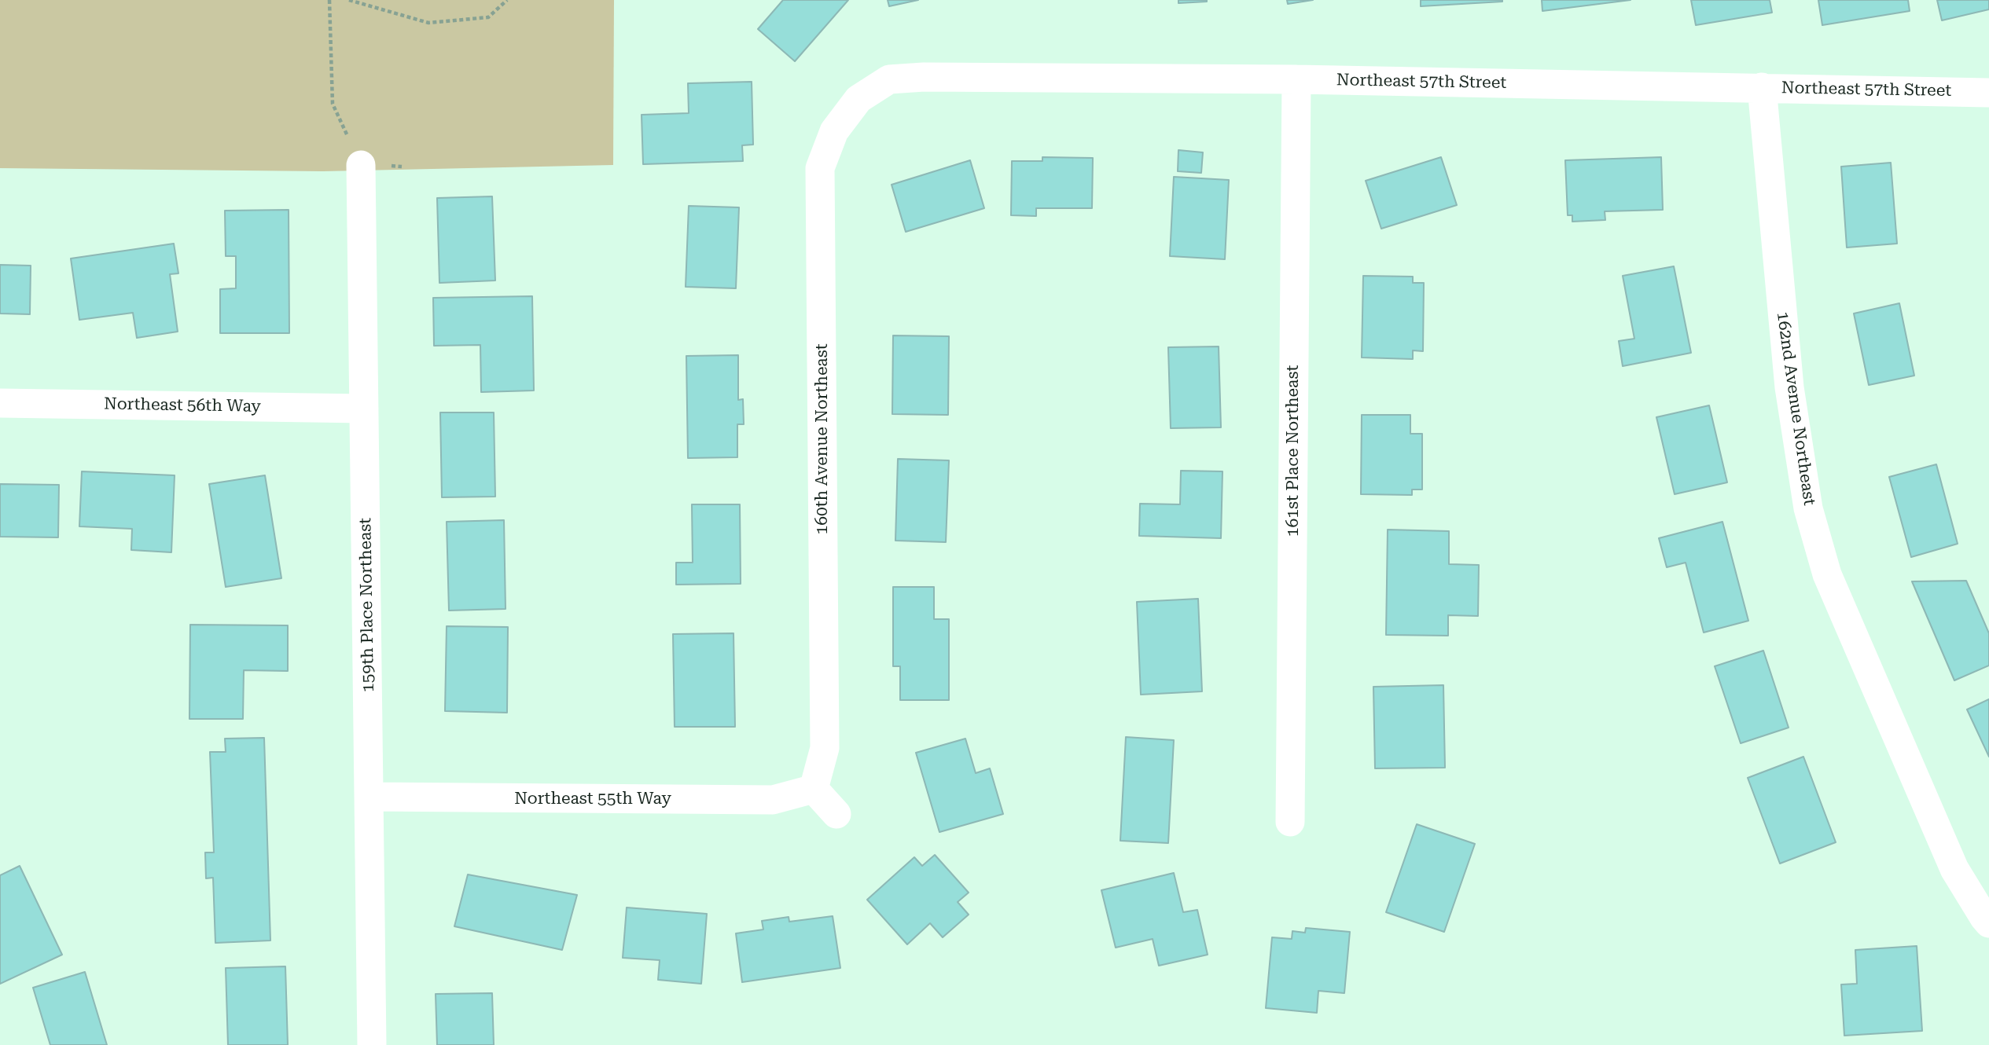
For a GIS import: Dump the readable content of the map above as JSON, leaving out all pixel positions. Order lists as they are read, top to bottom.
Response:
{
  "streets": {
    "street": [
      "Northeast 57th Street",
      "Northeast 56th Way",
      "162nd Avenue Northeast",
      "160th Avenue Northeast",
      "161st Place Northeast",
      "159th Place Northeast",
      "Northeast 55th Way"
    ]
  },
  "crossings": [
    ["Northeast 57th Street", "162nd Avenue Northeast"],
    ["Northeast 57th Street", "160th Avenue Northeast"],
    ["Northeast 57th Street", "161st Place Northeast"],
    ["Northeast 56th Way", "159th Place Northeast"],
    ["160th Avenue Northeast", "Northeast 55th Way"],
    ["159th Place Northeast", "Northeast 55th Way"]
  ]
}
